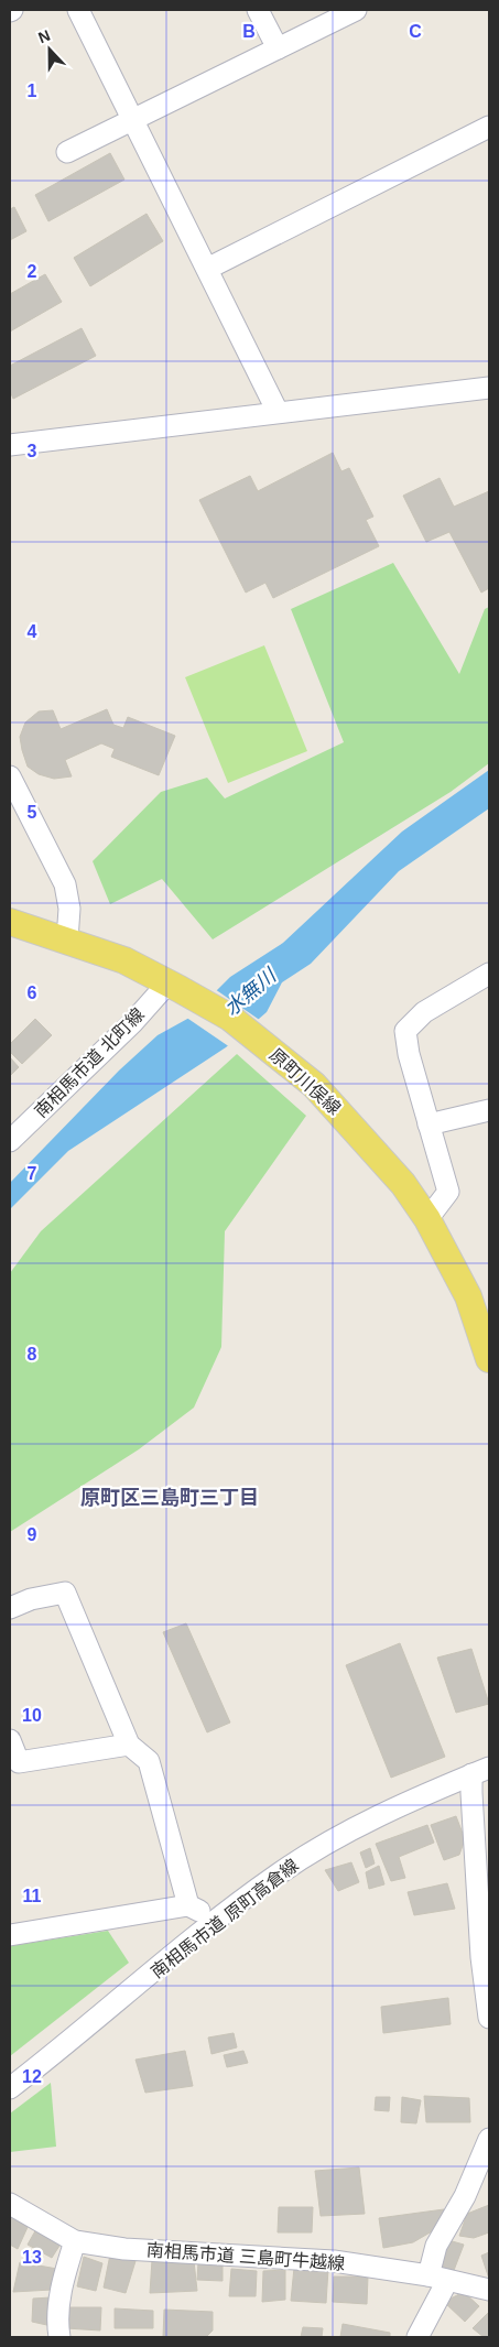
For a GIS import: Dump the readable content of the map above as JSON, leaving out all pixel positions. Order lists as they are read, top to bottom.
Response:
{
  "streets": {
    "main road": ["原町川俣線"],
    "street": ["南相馬市道 北町線", "南相馬市道 原町高倉線", "南相馬市道 三島町牛越線"]
  },
  "crossings": [
    ["南相馬市道 北町線", "原町川俣線"]
  ],
  "districts": ["原町区三島町三丁目"],
  "water": ["水無川"],
  "north": "top",
  "grid": {
    "columns": ["B", "C"],
    "rows": [
      "1",
      "2",
      "3",
      "4",
      "5",
      "6",
      "7",
      "8",
      "9",
      "10",
      "11",
      "12",
      "13"
    ]
  }
}
